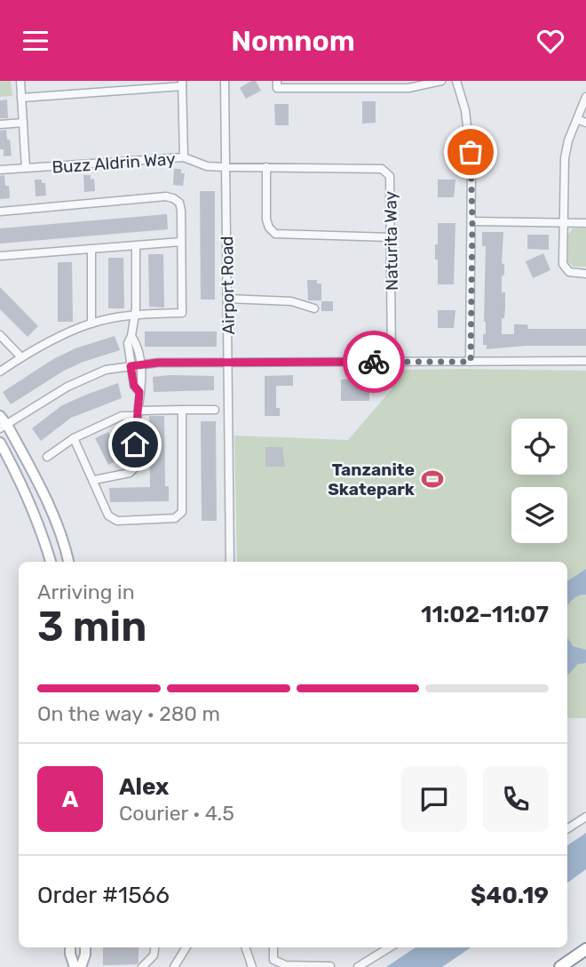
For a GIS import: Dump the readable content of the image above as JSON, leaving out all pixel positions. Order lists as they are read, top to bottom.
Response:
{
  "streets": {
    "street": ["Buzz Aldrin Way", "Naturita Way", "Airport Road"]
  },
  "crossings": [
    ["Buzz Aldrin Way", "Naturita Way"],
    ["Buzz Aldrin Way", "Airport Road"],
    ["Naturita Way", "Airport Road"]
  ],
  "places": {
    "sports": ["Tanzanite Skatepark"]
  },
  "page": {
    "header": "Nomnom",
    "heading": ["3 min", "Arriving in", "11:02–11:07"],
    "panel": [
      "Alex",
      "Courier · 4.5",
      "Order #1566",
      "$40.19"
    ],
    "bar": "On the way · 280 m",
    "round": "A"
  }
}
